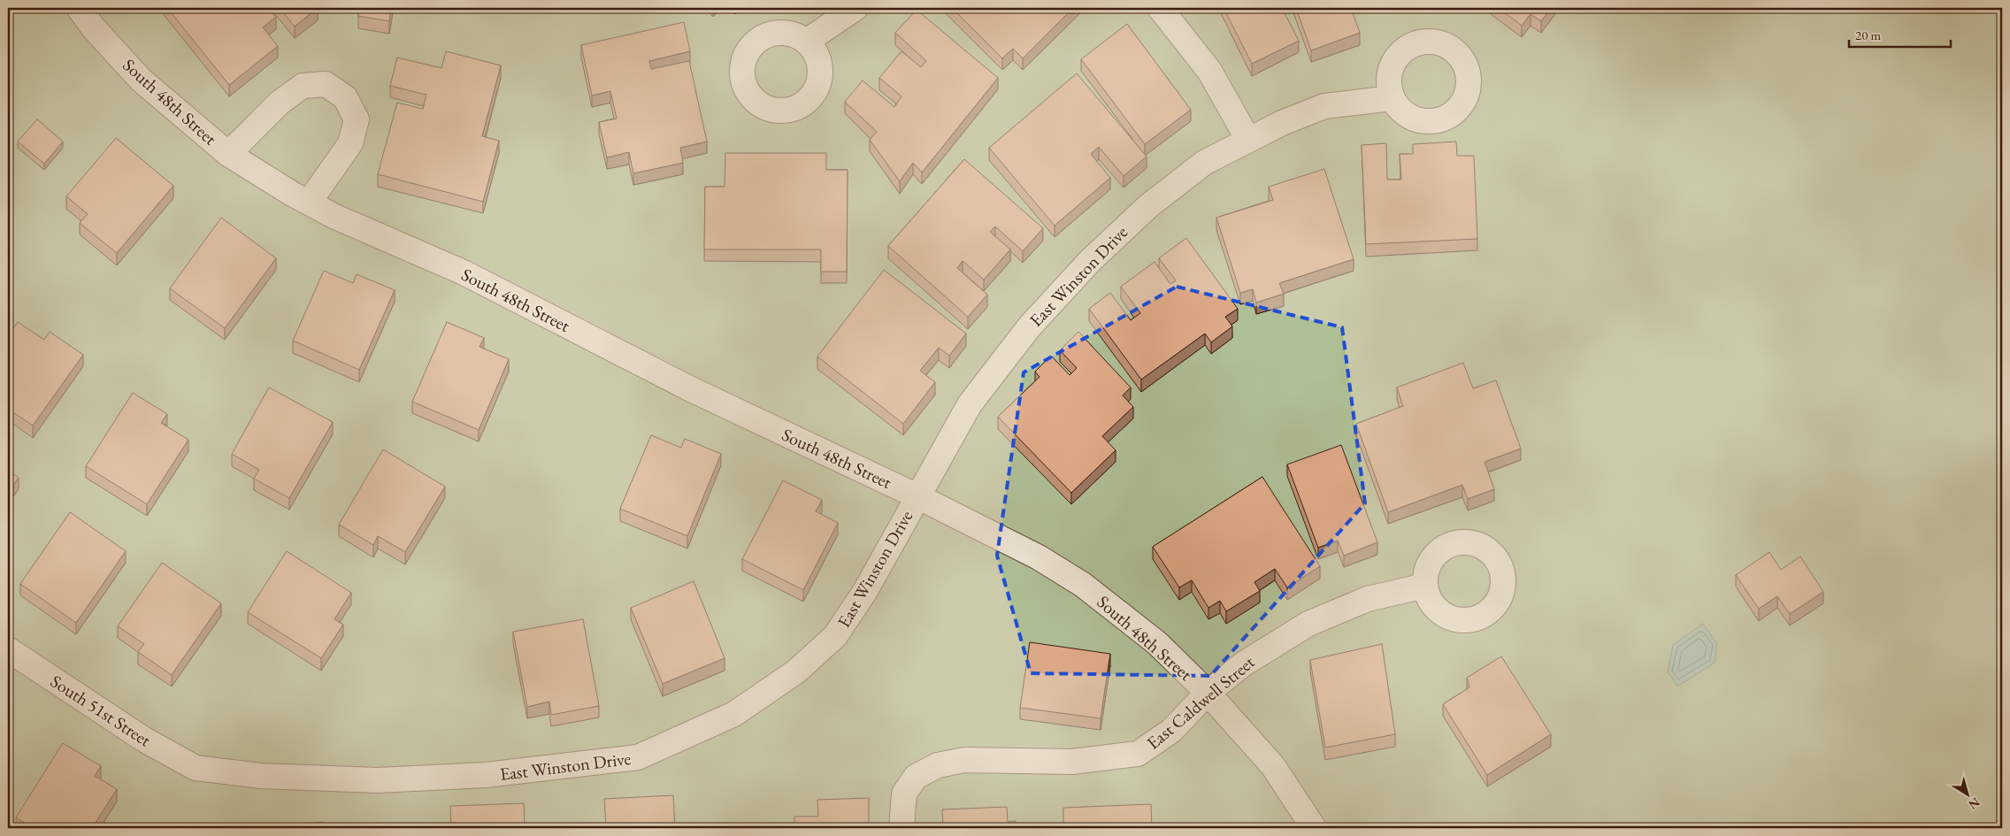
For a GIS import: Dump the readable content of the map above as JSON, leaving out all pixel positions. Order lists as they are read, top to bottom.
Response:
{
  "streets": {
    "street": [
      "South 48th Street",
      "East Winston Drive",
      "East Caldwell Street",
      "South 51st Street"
    ]
  },
  "crossings": [
    ["South 48th Street", "East Winston Drive"],
    ["South 48th Street", "East Caldwell Street"],
    ["East Winston Drive", "South 51st Street"]
  ],
  "scale_bar": "20 m",
  "north": "bottom right"
}
